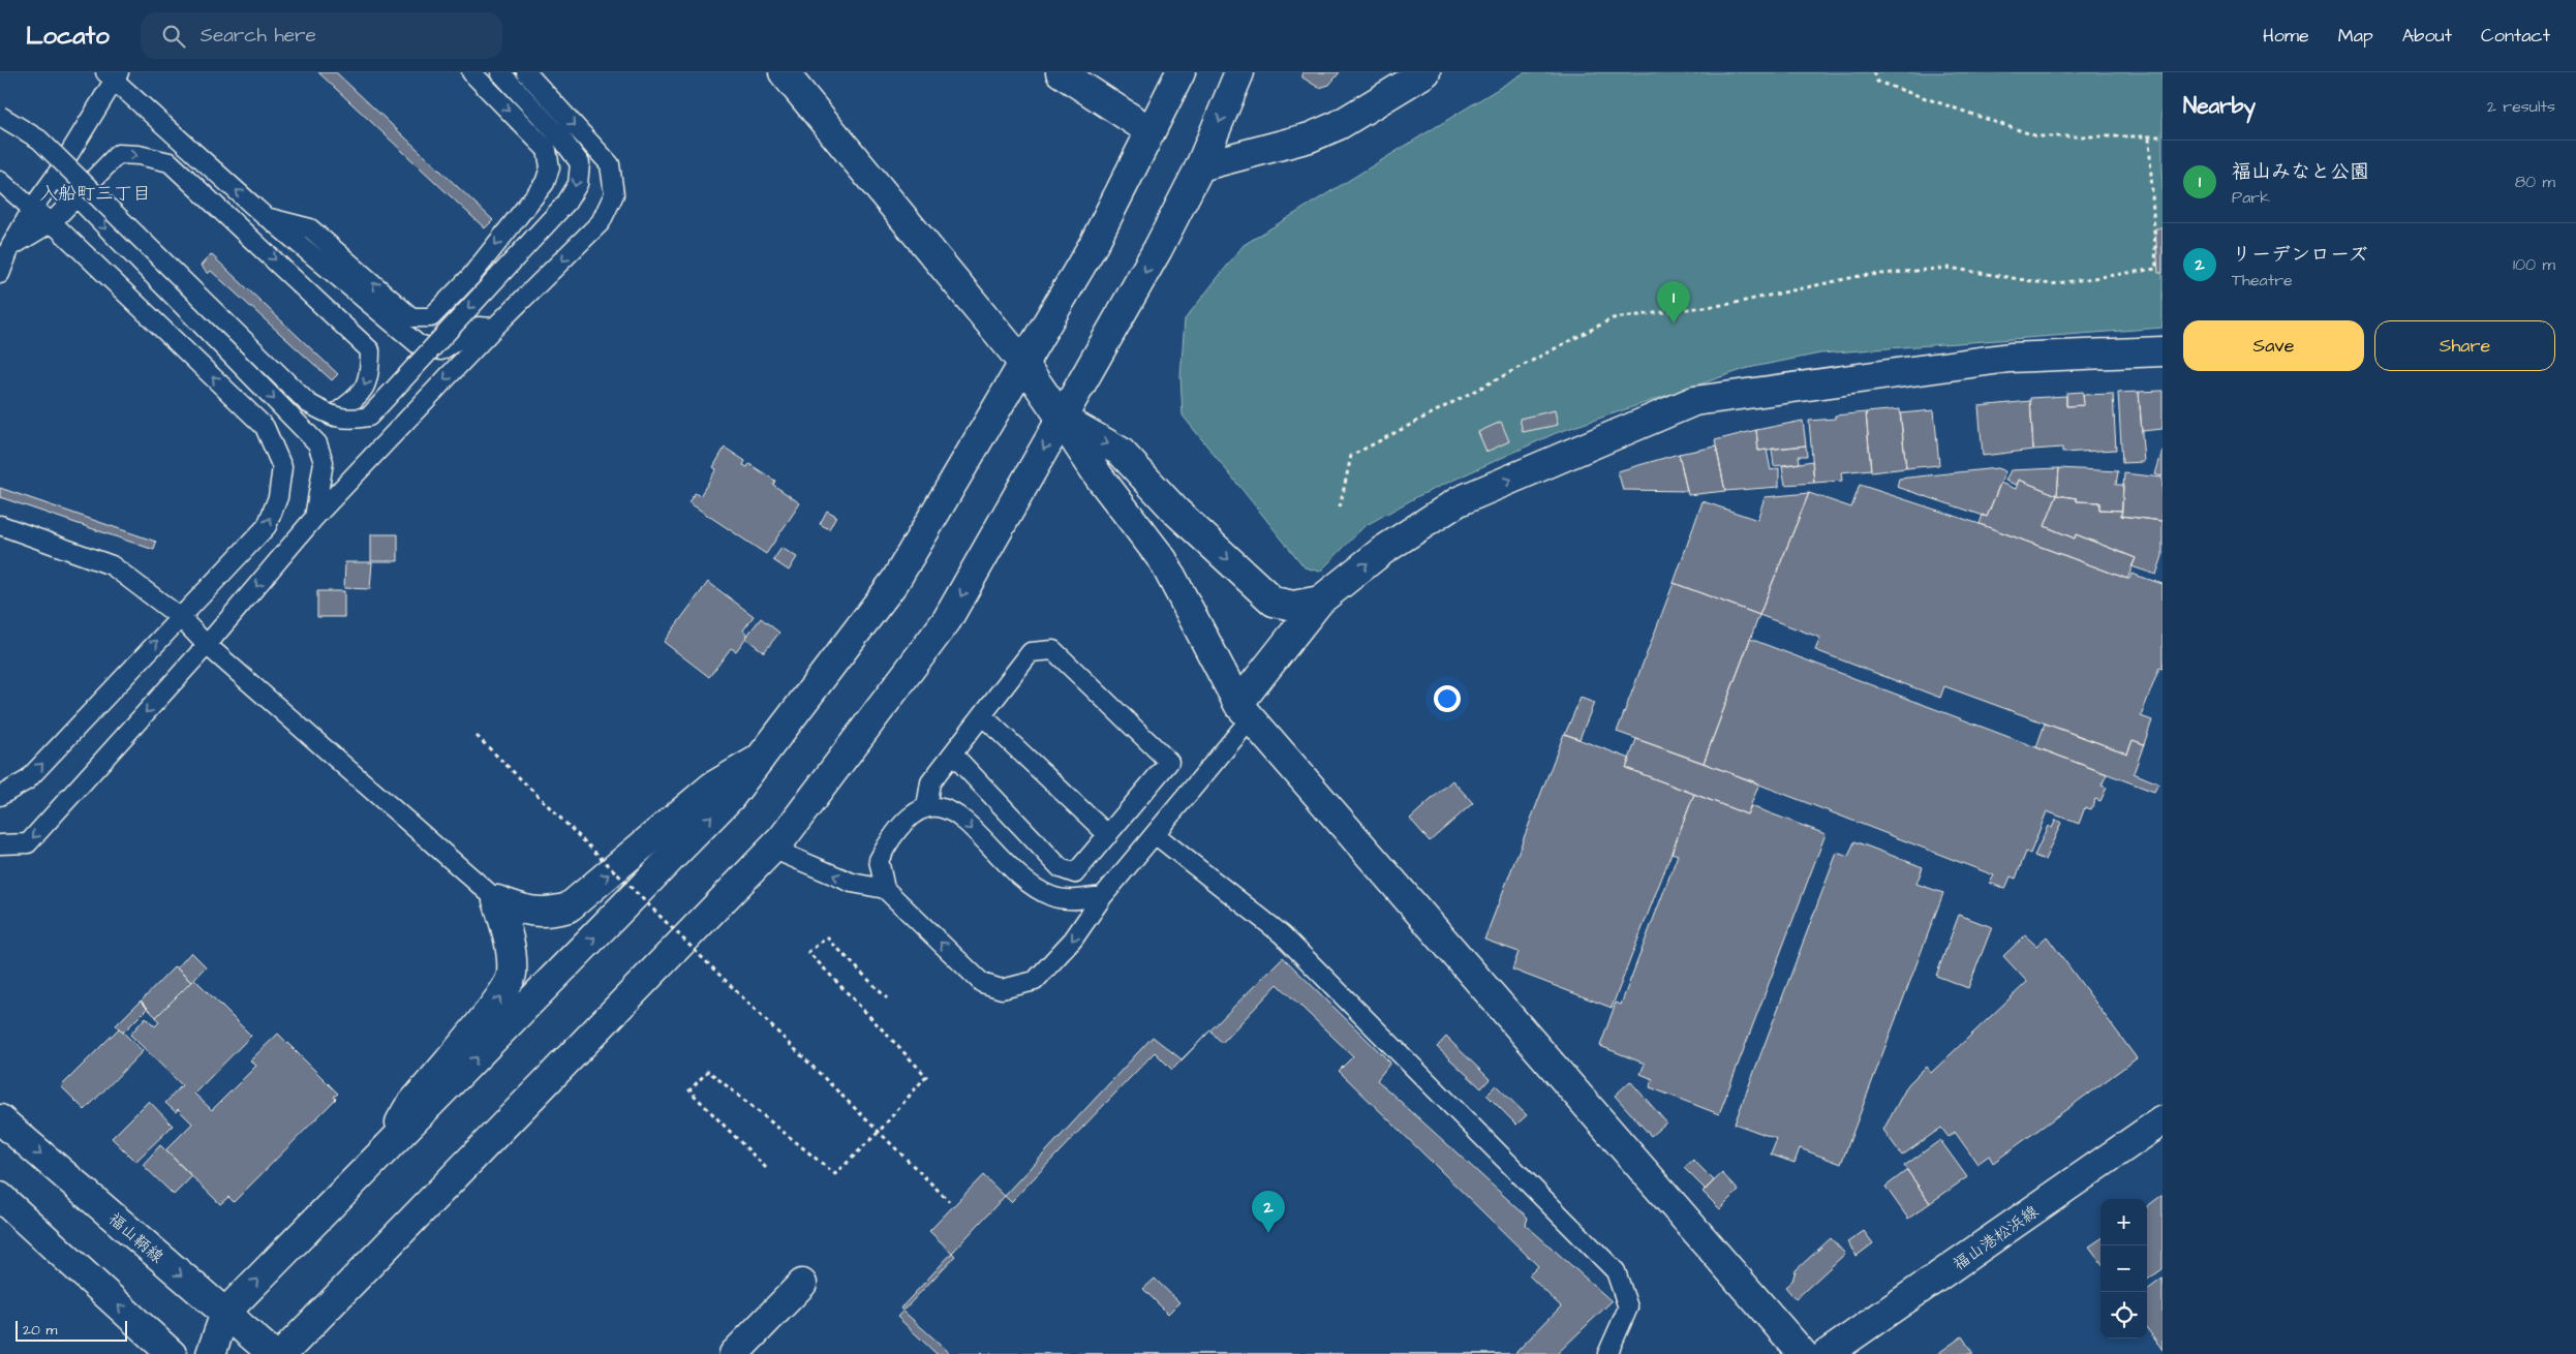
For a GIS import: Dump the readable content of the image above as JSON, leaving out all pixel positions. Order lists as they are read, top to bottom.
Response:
{
  "streets": {
    "street": ["福山鞆線", "福山港松浜線"]
  },
  "districts": ["入船町三丁目"],
  "scale_bar": "20 m",
  "page": {
    "header": "Locato",
    "search": "Search here",
    "nav": [
      "Home",
      "Map",
      "About",
      "Contact"
    ],
    "heading": ["Nearby", "2 results"],
    "list": [
      {
        "mark": "1",
        "name": "福山みなと公園",
        "note": "Park",
        "value": "80 m"
      },
      {
        "mark": "2",
        "name": "リーデンローズ",
        "note": "Theatre",
        "value": "100 m"
      }
    ],
    "pins": ["1", "2"],
    "buttons": ["Save", "Share"],
    "map_buttons": ["+", "−"],
    "scale": "20 m"
  }
}
